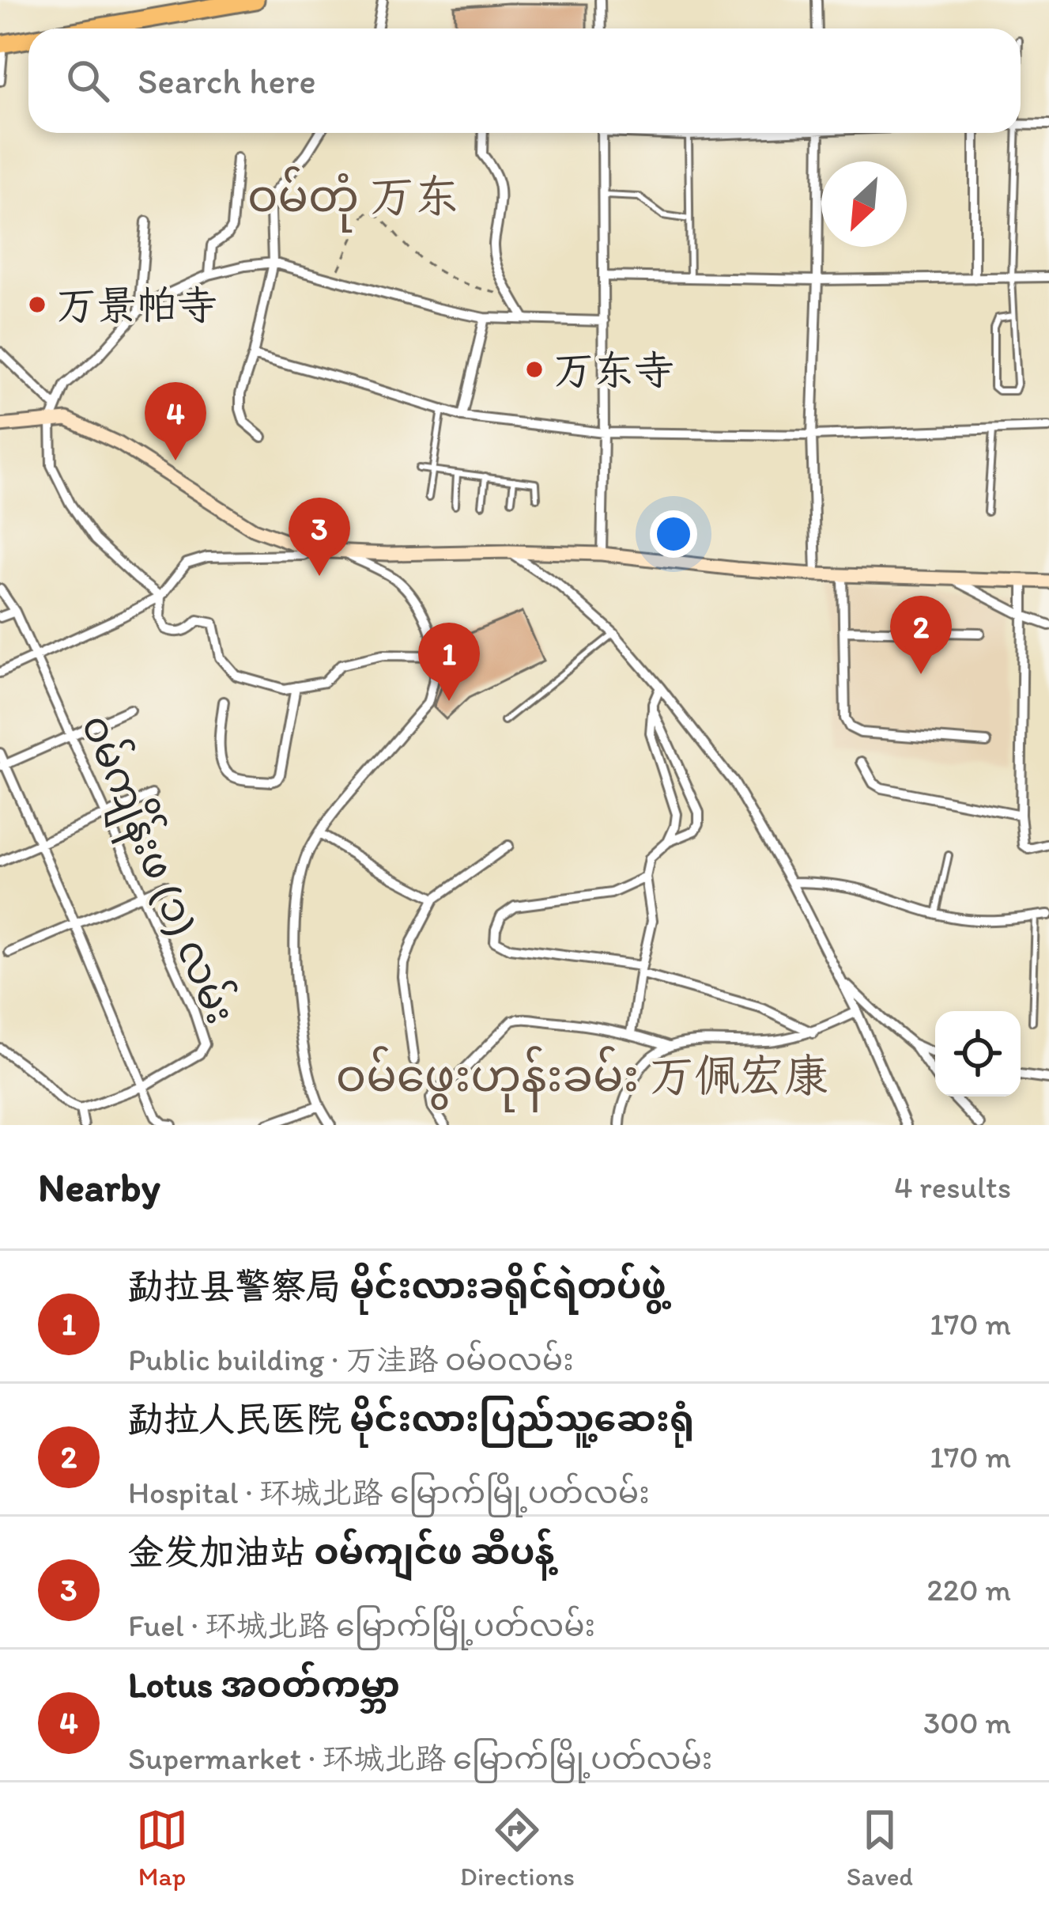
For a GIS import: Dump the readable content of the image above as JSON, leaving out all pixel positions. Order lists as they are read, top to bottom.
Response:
{
  "streets": {
    "street": ["ဝမ်ကျိန်းဖ (၁) လမ်း"]
  },
  "districts": ["ဝမ်တုံ 万东", "ဝမ်ဖွေးဟုန်းခမ်း 万佩宏康"],
  "places": ["万景帕寺", "万东寺"],
  "north": "bottom left",
  "page": {
    "search": "Search here",
    "pins": [
      "4",
      "3",
      "2",
      "1"
    ],
    "heading": ["Nearby", "4 results"],
    "list": [
      {
        "mark": "1",
        "name": "勐拉县警察局 မိုင်းလားခရိုင်ရဲတပ်ဖွဲ့",
        "note": "Public building · 万洼路 ဝမ်ဝလမ်း",
        "value": "170 m"
      },
      {
        "mark": "2",
        "name": "勐拉人民医院 မိုင်းလားပြည်သူ့ဆေးရုံ",
        "note": "Hospital · 环城北路 မြောက်မြို့ပတ်လမ်း",
        "value": "170 m"
      },
      {
        "mark": "3",
        "name": "金发加油站 ဝမ်ကျင်ဖ ဆီပန့်",
        "note": "Fuel · 环城北路 မြောက်မြို့ပတ်လမ်း",
        "value": "220 m"
      },
      {
        "mark": "4",
        "name": "Lotus အဝတ်ကမ္ဘာ",
        "note": "Supermarket · 环城北路 မြောက်မြို့ပတ်လမ်း",
        "value": "300 m"
      }
    ],
    "nav": ["Map", "Directions", "Saved"]
  }
}
